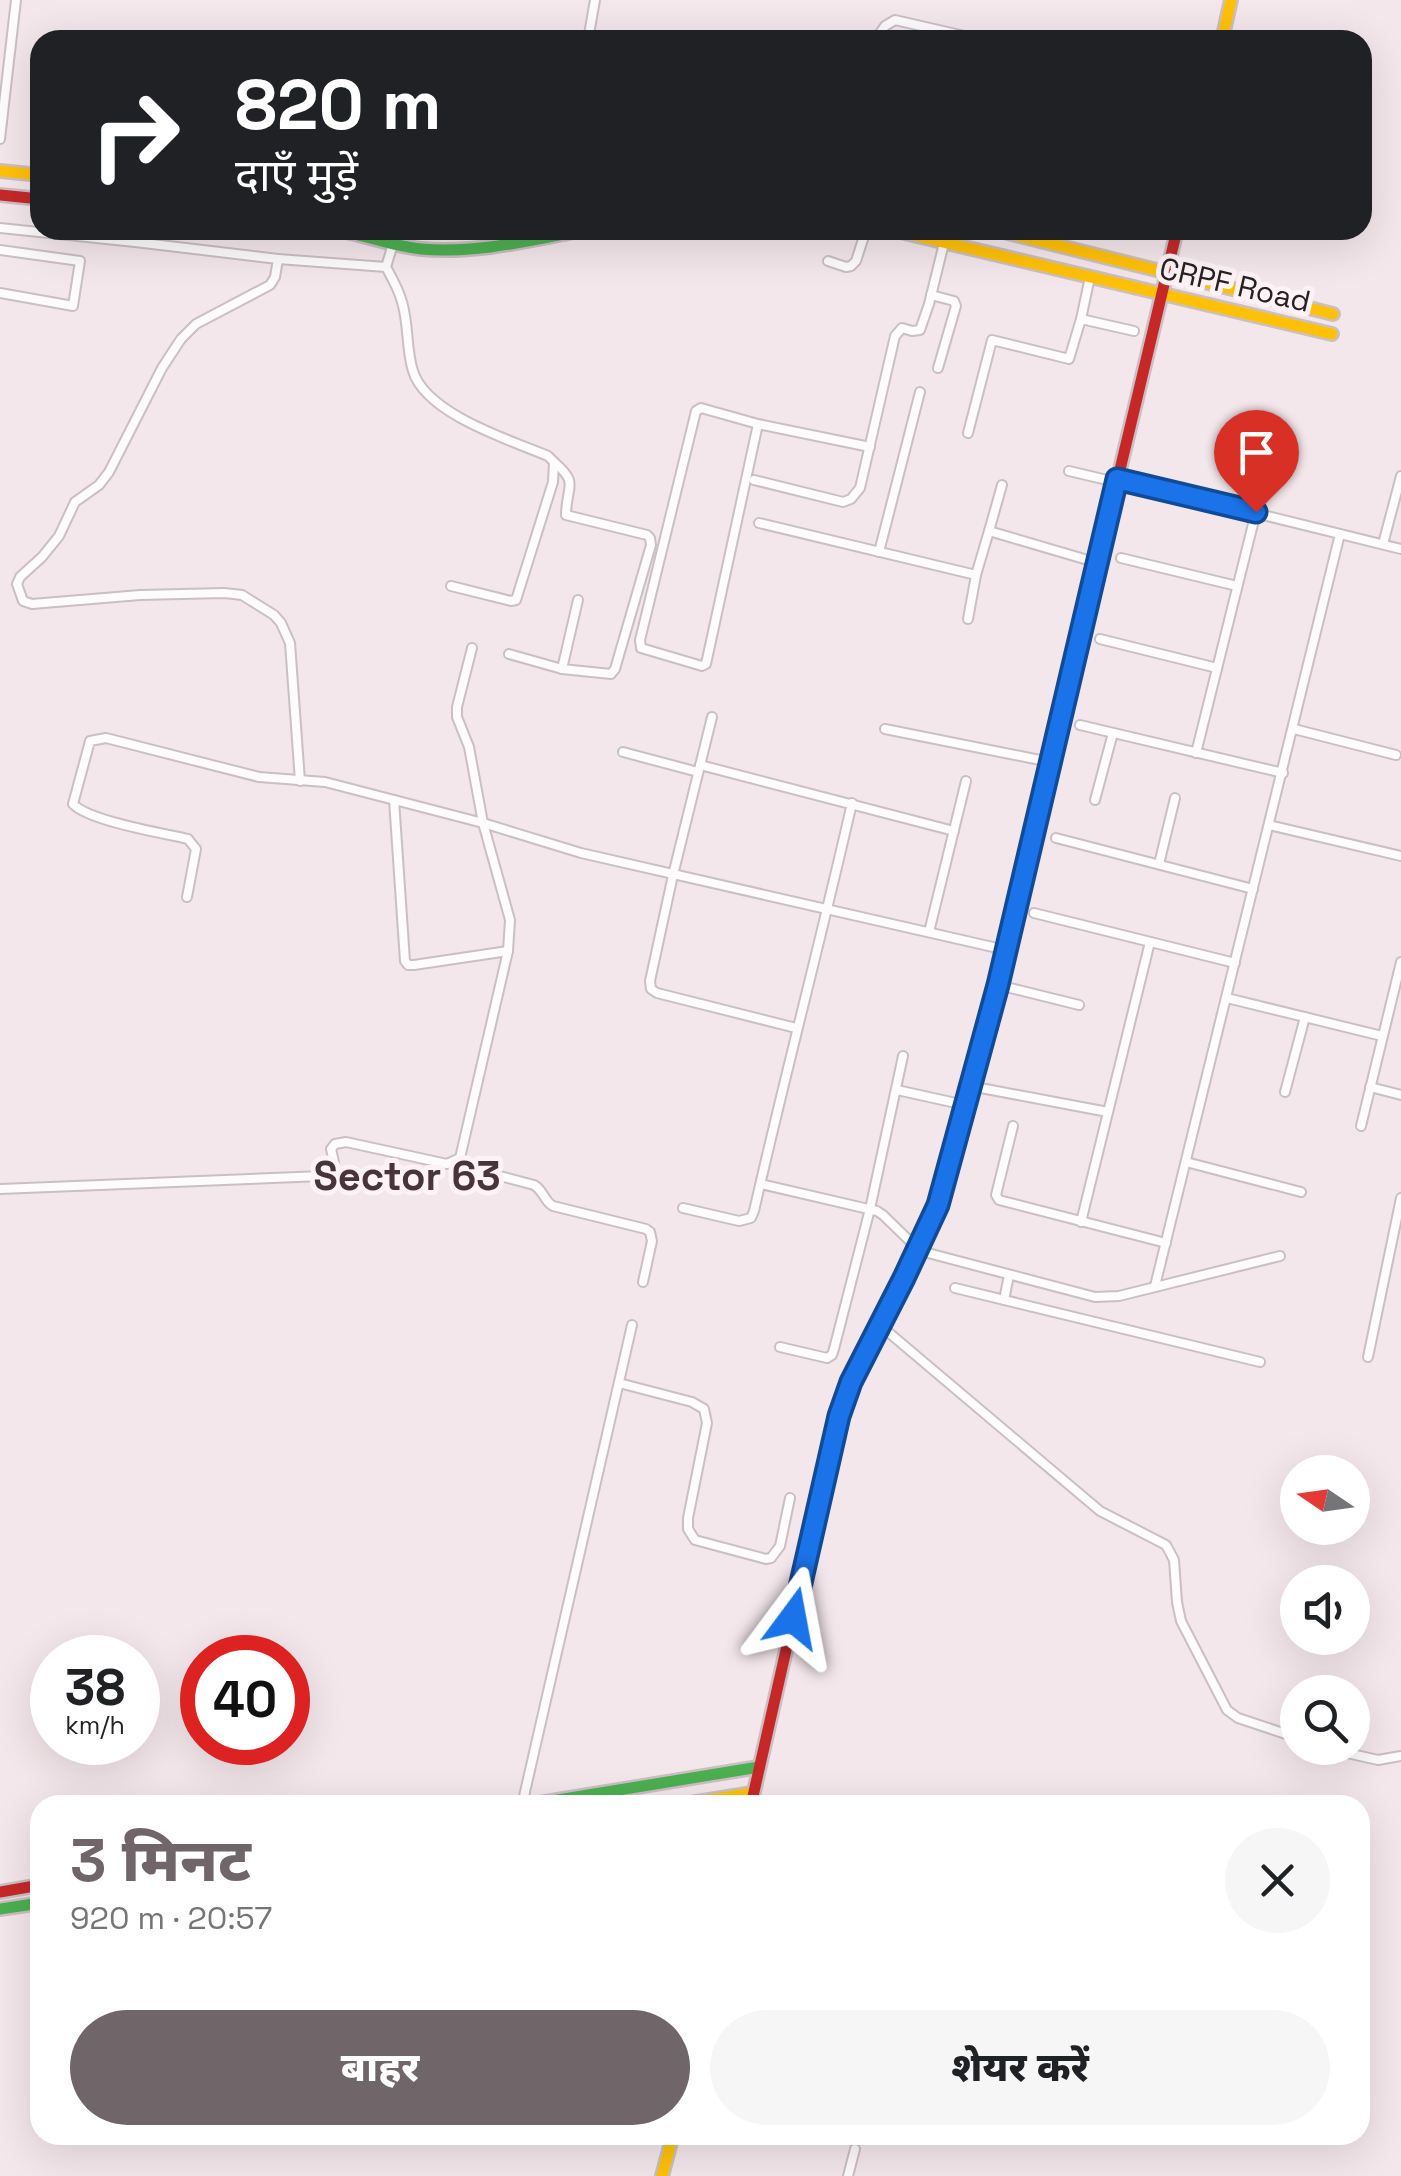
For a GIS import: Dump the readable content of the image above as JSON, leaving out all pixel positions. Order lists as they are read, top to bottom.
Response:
{
  "streets": {
    "street": ["CRPF Road"]
  },
  "districts": ["Sector 63"],
  "north": "left",
  "page": {
    "turn": ["820 m", "दाएँ मुड़ें"],
    "speed": "38 km/h",
    "limit": "40",
    "heading": ["3 मिनट", "920 m · 20:57"],
    "buttons": ["बाहर", "शेयर करें"]
  }
}
